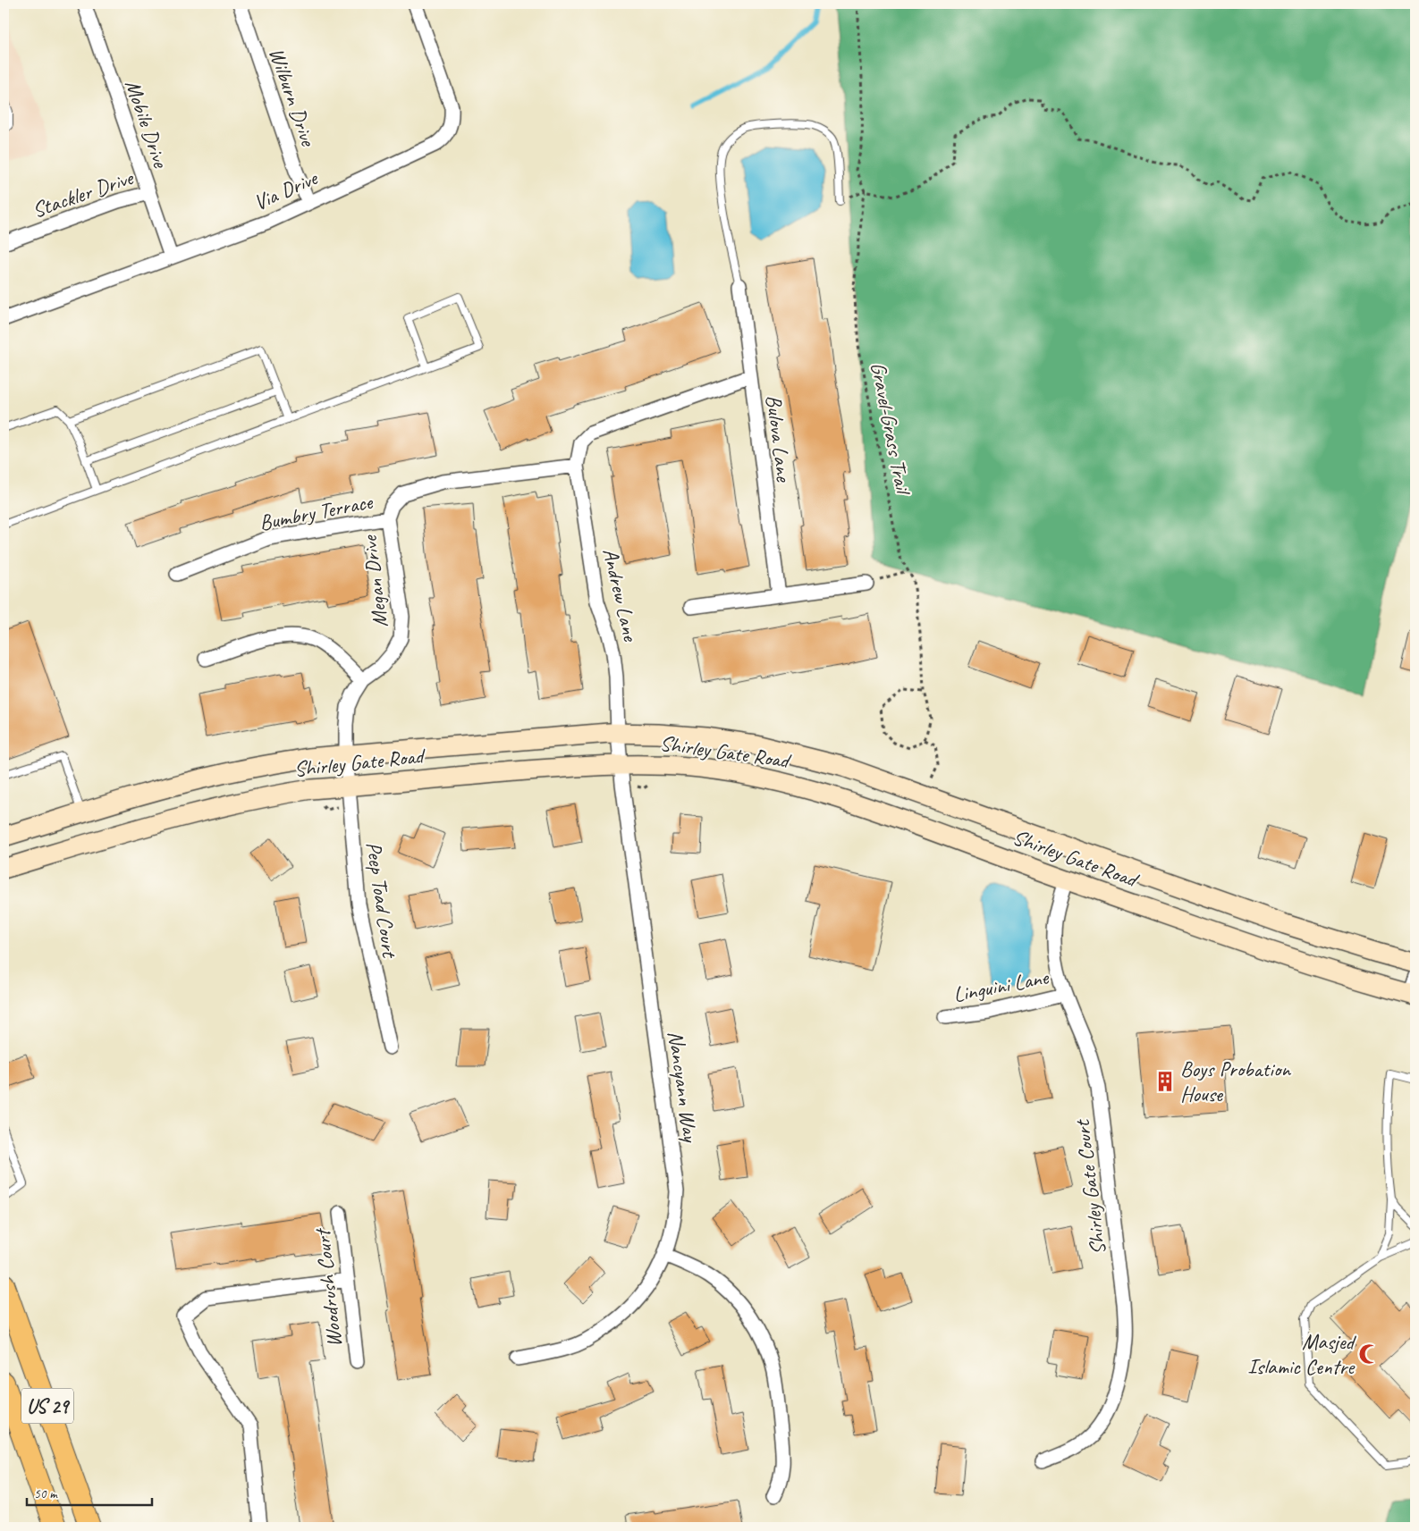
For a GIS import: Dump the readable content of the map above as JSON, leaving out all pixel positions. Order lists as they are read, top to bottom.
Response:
{
  "streets": {
    "main road": ["Shirley Gate Road", "US 29"],
    "street": [
      "Wilburn Drive",
      "Mobile Drive",
      "Via Drive",
      "Stackler Drive",
      "Bulova Lane",
      "Bumbry Terrace",
      "Megan Drive",
      "Andrew Lane",
      "Peep Toad Court",
      "Linguini Lane",
      "Nancyann Way",
      "Shirley Gate Court",
      "Woodrush Court"
    ],
    "path": ["Gravel-Grass Trail"]
  },
  "crossings": [
    ["Wilburn Drive", "Via Drive"],
    ["Mobile Drive", "Via Drive"],
    ["Mobile Drive", "Stackler Drive"],
    ["Bulova Lane", "Andrew Lane"],
    ["Bumbry Terrace", "Megan Drive"],
    ["Megan Drive", "Shirley Gate Road"],
    ["Megan Drive", "Peep Toad Court"],
    ["Andrew Lane", "Shirley Gate Road"],
    ["Andrew Lane", "Nancyann Way"],
    ["Shirley Gate Road", "Peep Toad Court"],
    ["Shirley Gate Road", "Nancyann Way"],
    ["Shirley Gate Road", "Shirley Gate Court"],
    ["Linguini Lane", "Shirley Gate Court"]
  ],
  "places": {
    "building": ["Boys Probation House"],
    "mosque": ["Masjed Islamic Centre"]
  },
  "scale_bar": "50 m"
}
